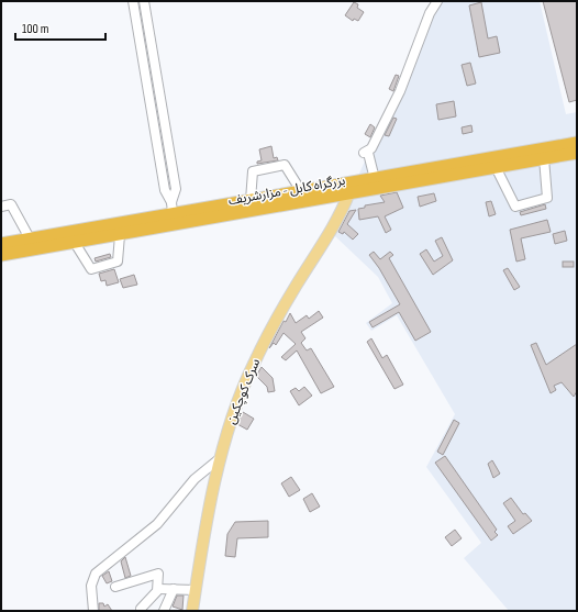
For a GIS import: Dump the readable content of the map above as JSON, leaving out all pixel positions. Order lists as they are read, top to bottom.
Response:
{
  "streets": {
    "highway": ["بزرگراه کابل - مزارشریف"],
    "main road": ["سرک کوچکین"]
  },
  "crossings": [
    ["بزرگراه کابل - مزارشریف", "سرک کوچکین"]
  ],
  "scale_bar": "100 m"
}
